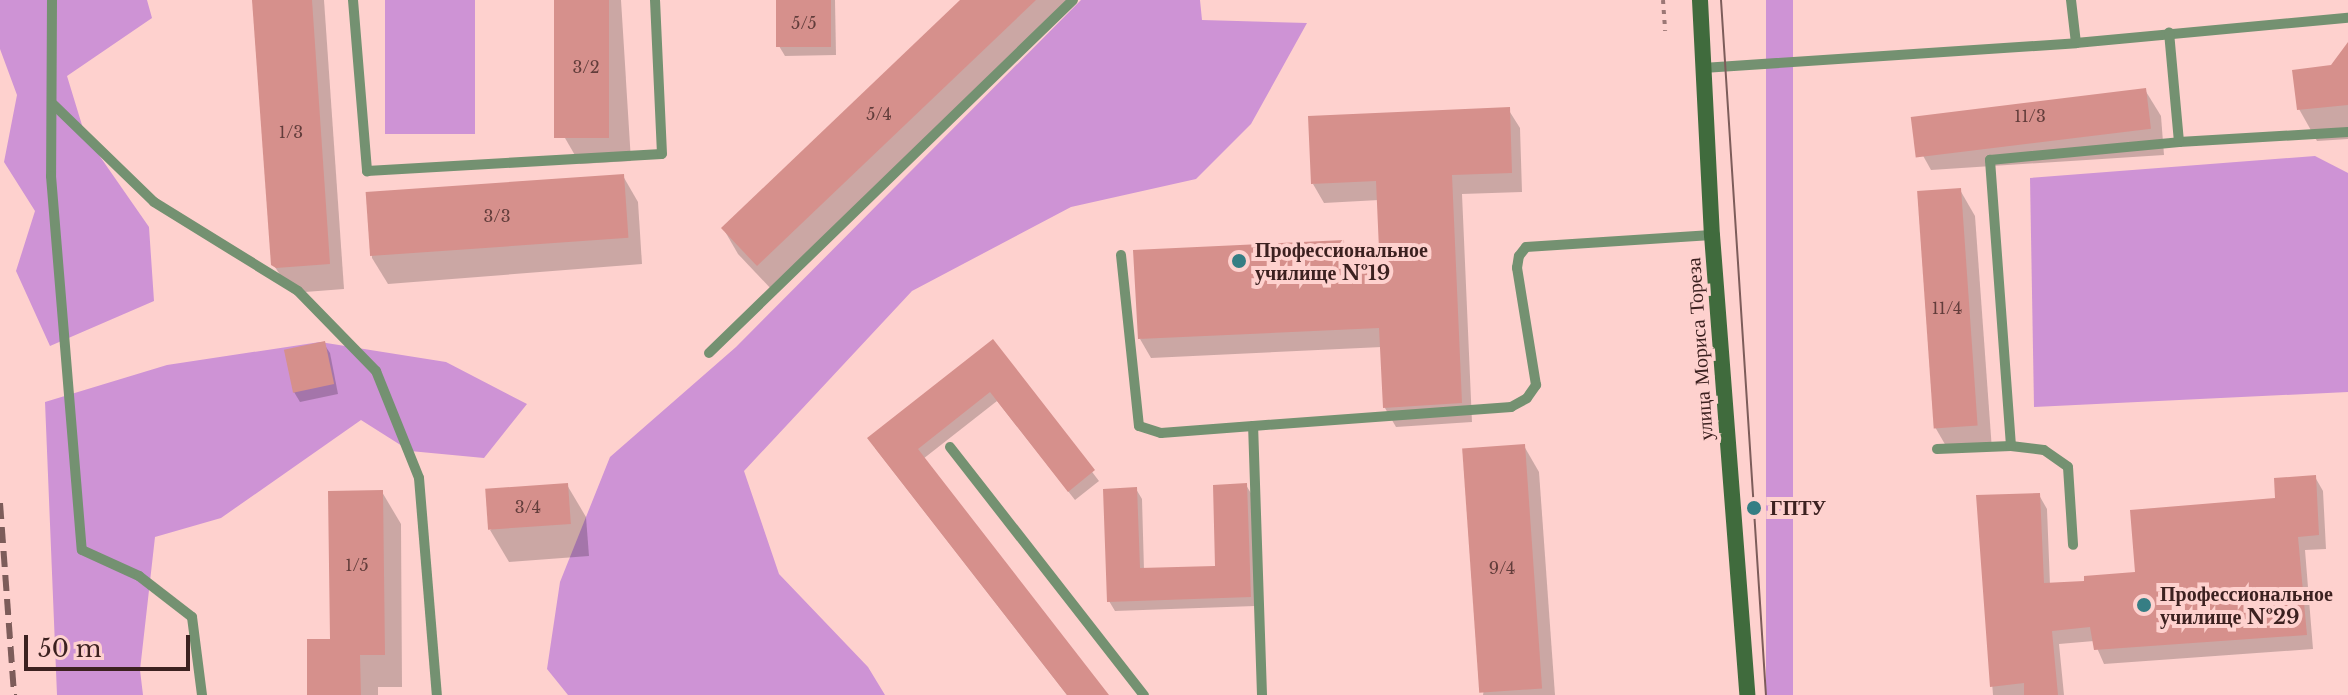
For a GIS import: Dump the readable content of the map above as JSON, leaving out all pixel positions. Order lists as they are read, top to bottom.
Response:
{
  "streets": {
    "street": ["улица Мориса Тореза"]
  },
  "places": ["Профессиональное училище №19", "ГПТУ", "Профессиональное училище №29"],
  "house_numbers": [
    "5/5",
    "3/2",
    "5/4",
    "11/3",
    "1/3",
    "3/3",
    "11/4",
    "3/4",
    "1/5",
    "9/4"
  ],
  "scale_bar": "50 m"
}
